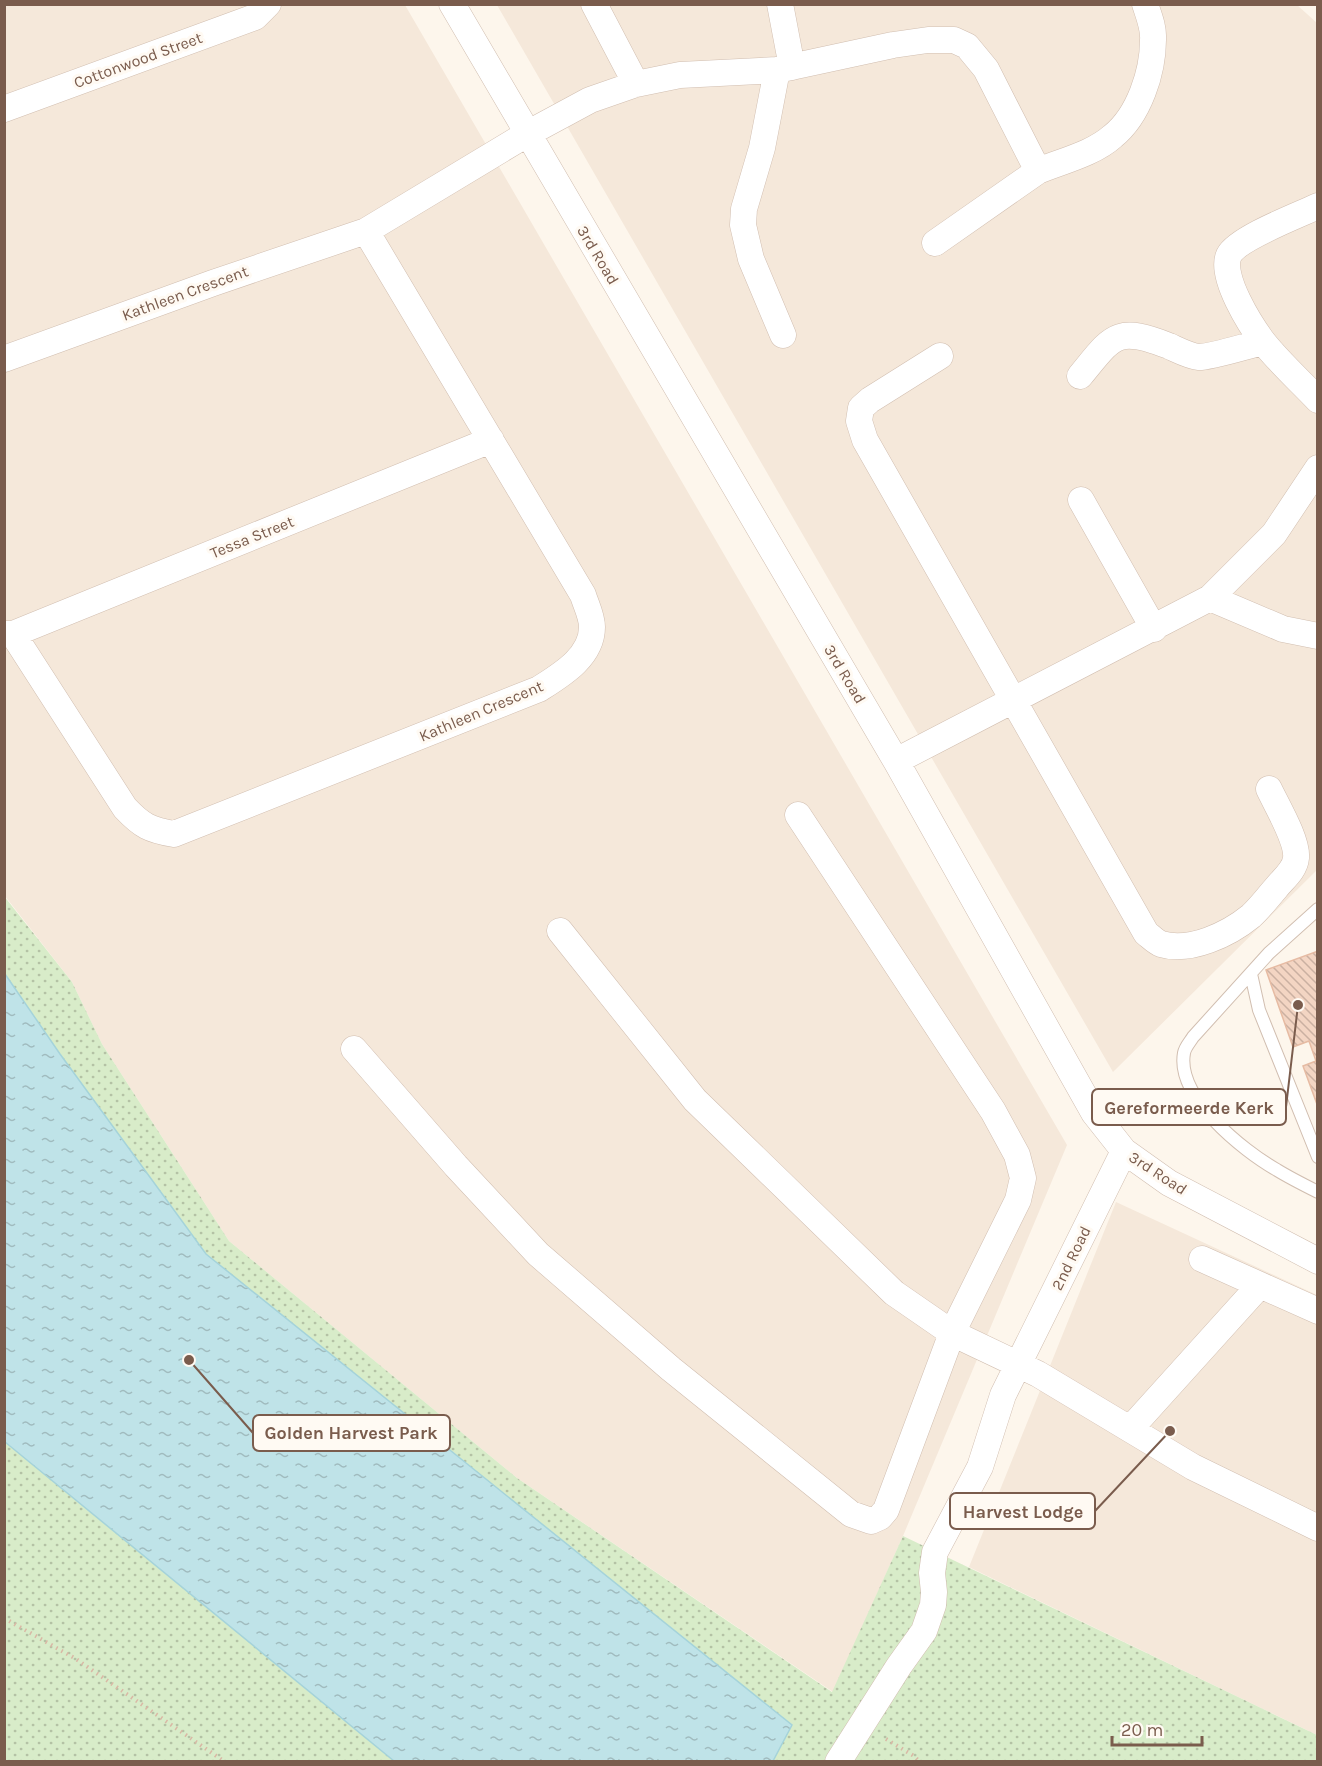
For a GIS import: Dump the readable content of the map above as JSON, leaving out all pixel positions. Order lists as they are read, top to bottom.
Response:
{
  "streets": {
    "street": [
      "Cottonwood Street",
      "3rd Road",
      "Kathleen Crescent",
      "Tessa Street",
      "2nd Road"
    ]
  },
  "crossings": [
    ["3rd Road", "Kathleen Crescent"],
    ["3rd Road", "2nd Road"],
    ["Kathleen Crescent", "Tessa Street"]
  ],
  "places": ["Gereformeerde Kerk", "Golden Harvest Park", "Harvest Lodge"],
  "scale_bar": "20 m"
}
